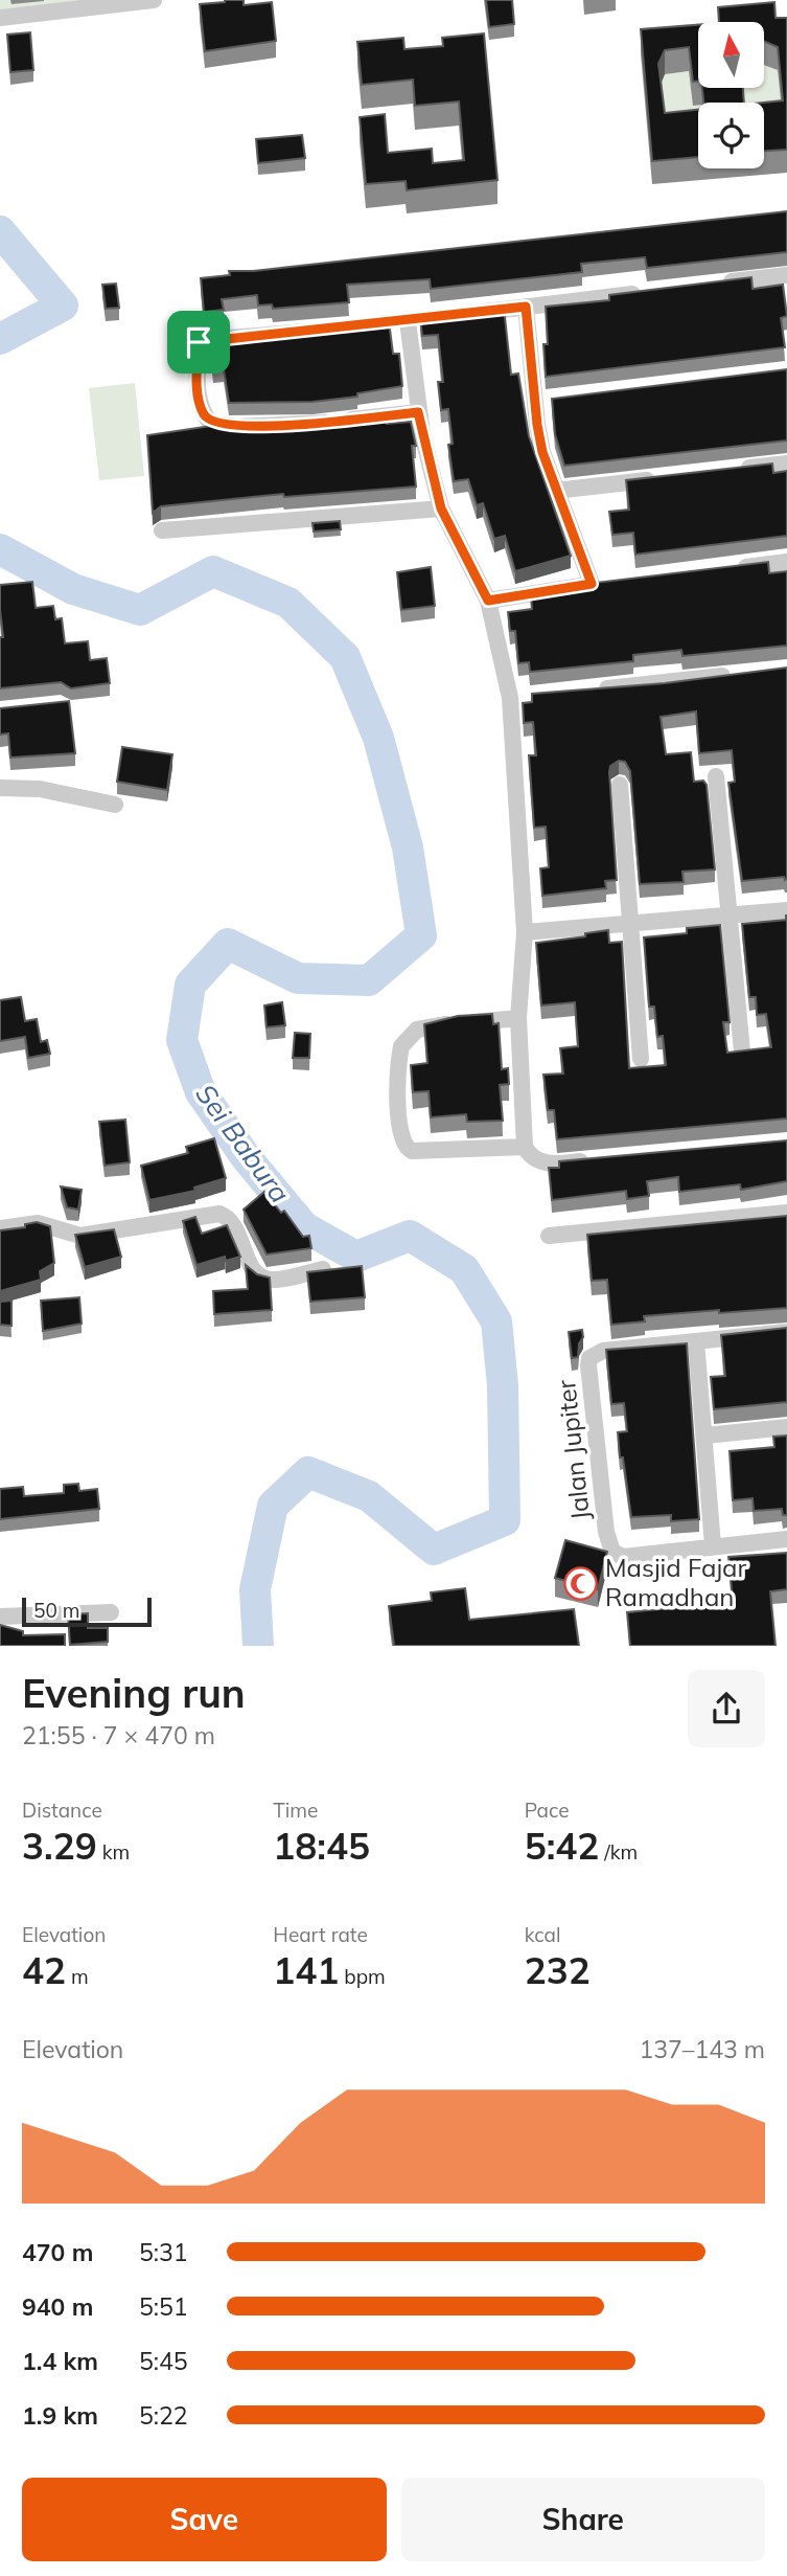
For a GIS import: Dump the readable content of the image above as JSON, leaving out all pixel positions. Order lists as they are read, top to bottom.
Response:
{
  "streets": {
    "street": ["Jalan Jupiter"]
  },
  "water": ["Sei Babura"],
  "places": {
    "mosque": ["Masjid Fajar Ramadhan"]
  },
  "scale_bar": "50 m",
  "north": "top",
  "page": {
    "scale": "50 m",
    "heading": ["Evening run", "21:55 · 7 × 470 m"],
    "stats": [
      ["Distance", "3.29 km"],
      ["Time", "18:45"],
      ["Pace", "5:42 /km"],
      ["Elevation", "42 m"],
      ["Heart rate", "141 bpm"],
      ["kcal", "232"]
    ],
    "chart": ["Elevation", "137–143 m"],
    "list": [
      {
        "name": "470 m",
        "note": "5:31"
      },
      {
        "name": "940 m",
        "note": "5:51"
      },
      {
        "name": "1.4 km",
        "note": "5:45"
      },
      {
        "name": "1.9 km",
        "note": "5:22"
      }
    ],
    "buttons": ["Save", "Share"]
  }
}
